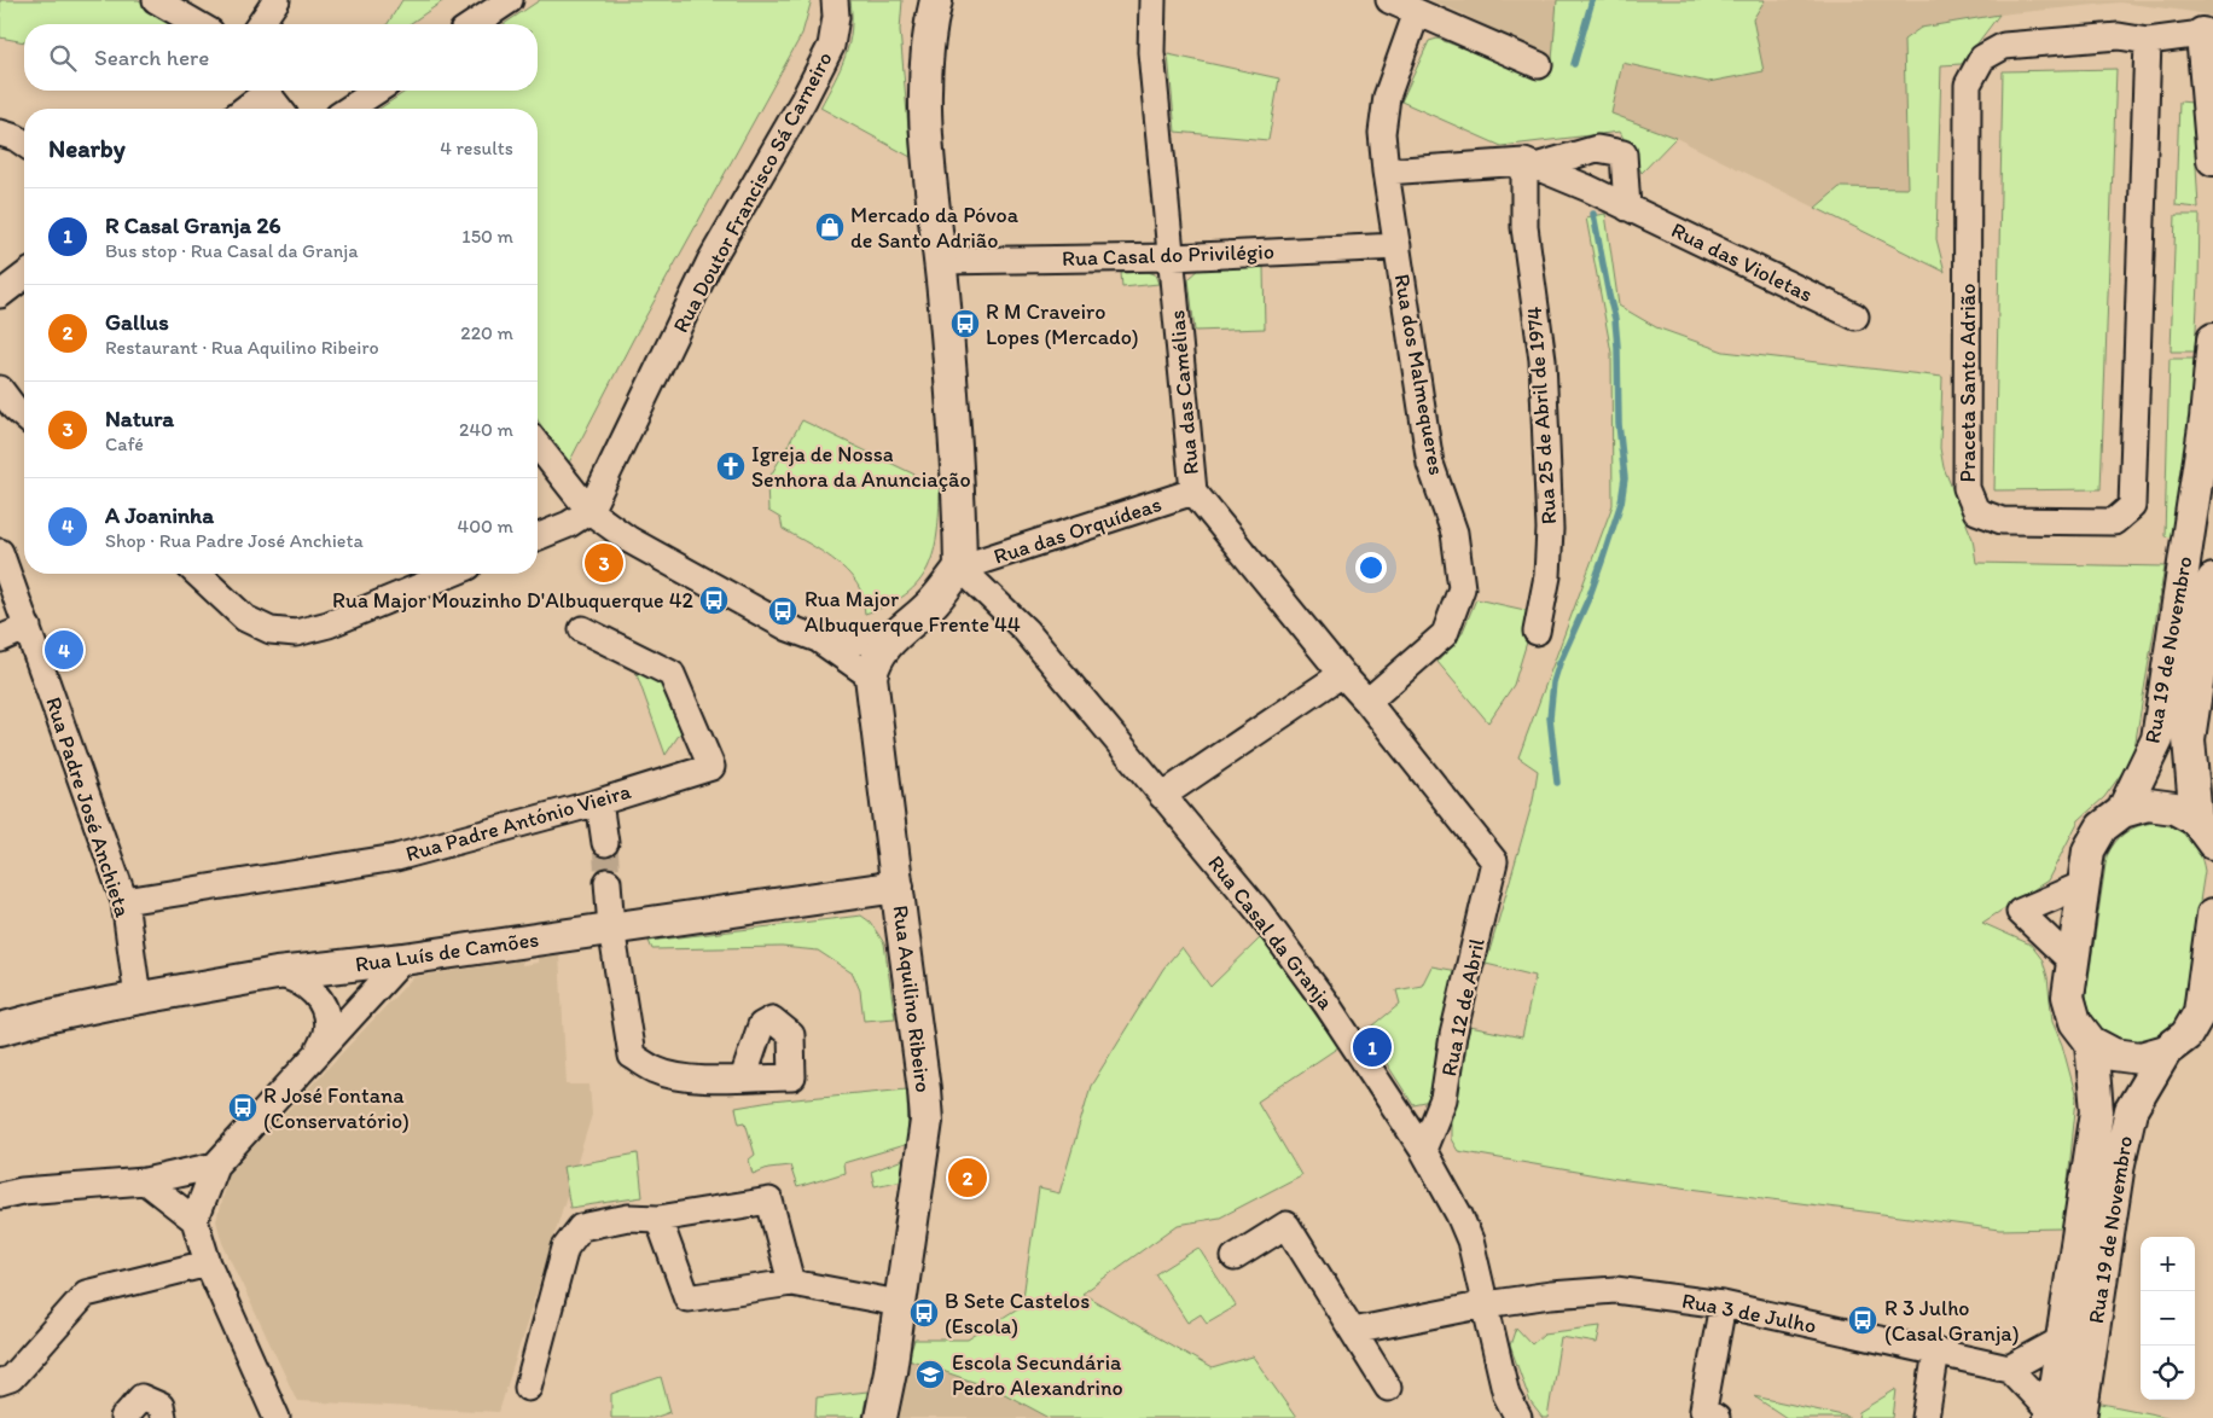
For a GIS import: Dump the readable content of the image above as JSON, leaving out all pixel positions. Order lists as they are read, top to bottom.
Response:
{
  "streets": {
    "street": [
      "Rua Doutor Francisco Sá Carneiro",
      "Rua Casal do Privilégio",
      "Rua das Violetas",
      "Rua dos Malmequeres",
      "Praceta Santo Adrião",
      "Rua das Camélias",
      "Rua 25 de Abril de 1974",
      "Rua das Orquídeas",
      "Rua 19 de Novembro",
      "Rua Padre José Anchieta",
      "Rua Padre António Vieira",
      "Rua Casal da Granja",
      "Rua Luís de Camões",
      "Rua Aquilino Ribeiro",
      "Rua 12 de Abril",
      "Rua 3 de Julho"
    ]
  },
  "crossings": [
    ["Rua Casal do Privilégio", "Rua dos Malmequeres"],
    ["Rua Casal do Privilégio", "Rua das Camélias"],
    ["Rua das Violetas", "Rua dos Malmequeres"],
    ["Rua das Violetas", "Rua 25 de Abril de 1974"],
    ["Rua dos Malmequeres", "Rua das Camélias"],
    ["Rua das Camélias", "Rua das Orquídeas"],
    ["Rua das Camélias", "Rua 12 de Abril"],
    ["Rua das Orquídeas", "Rua Casal da Granja"],
    ["Rua Padre José Anchieta", "Rua Padre António Vieira"],
    ["Rua Padre José Anchieta", "Rua Luís de Camões"],
    ["Rua Casal da Granja", "Rua 12 de Abril"],
    ["Rua Casal da Granja", "Rua 3 de Julho"],
    ["Rua Luís de Camões", "Rua Aquilino Ribeiro"]
  ],
  "places": {
    "shop": ["Mercado da Póvoa de Santo Adrião"],
    "bus stop": [
      "R M Craveiro Lopes (Mercado)",
      "Rua Major Mouzinho D'Albuquerque 42",
      "Rua Major Albuquerque Frente 44",
      "R José Fontana (Conservatório)",
      "B Sete Castelos (Escola)",
      "R 3 Julho (Casal Granja)"
    ],
    "church": ["Igreja de Nossa Senhora da Anunciação"],
    "school or university": ["Escola Secundária Pedro Alexandrino"]
  },
  "page": {
    "search": "Search here",
    "heading": ["Nearby", "4 results"],
    "list": [
      {
        "mark": "1",
        "name": "R Casal Granja 26",
        "note": "Bus stop · Rua Casal da Granja",
        "value": "150 m"
      },
      {
        "mark": "2",
        "name": "Gallus",
        "note": "Restaurant · Rua Aquilino Ribeiro",
        "value": "220 m"
      },
      {
        "mark": "3",
        "name": "Natura",
        "note": "Café",
        "value": "240 m"
      },
      {
        "mark": "4",
        "name": "A Joaninha",
        "note": "Shop · Rua Padre José Anchieta",
        "value": "400 m"
      }
    ],
    "pins": [
      "3",
      "4",
      "1",
      "2"
    ],
    "map_buttons": ["+", "−"]
  }
}
